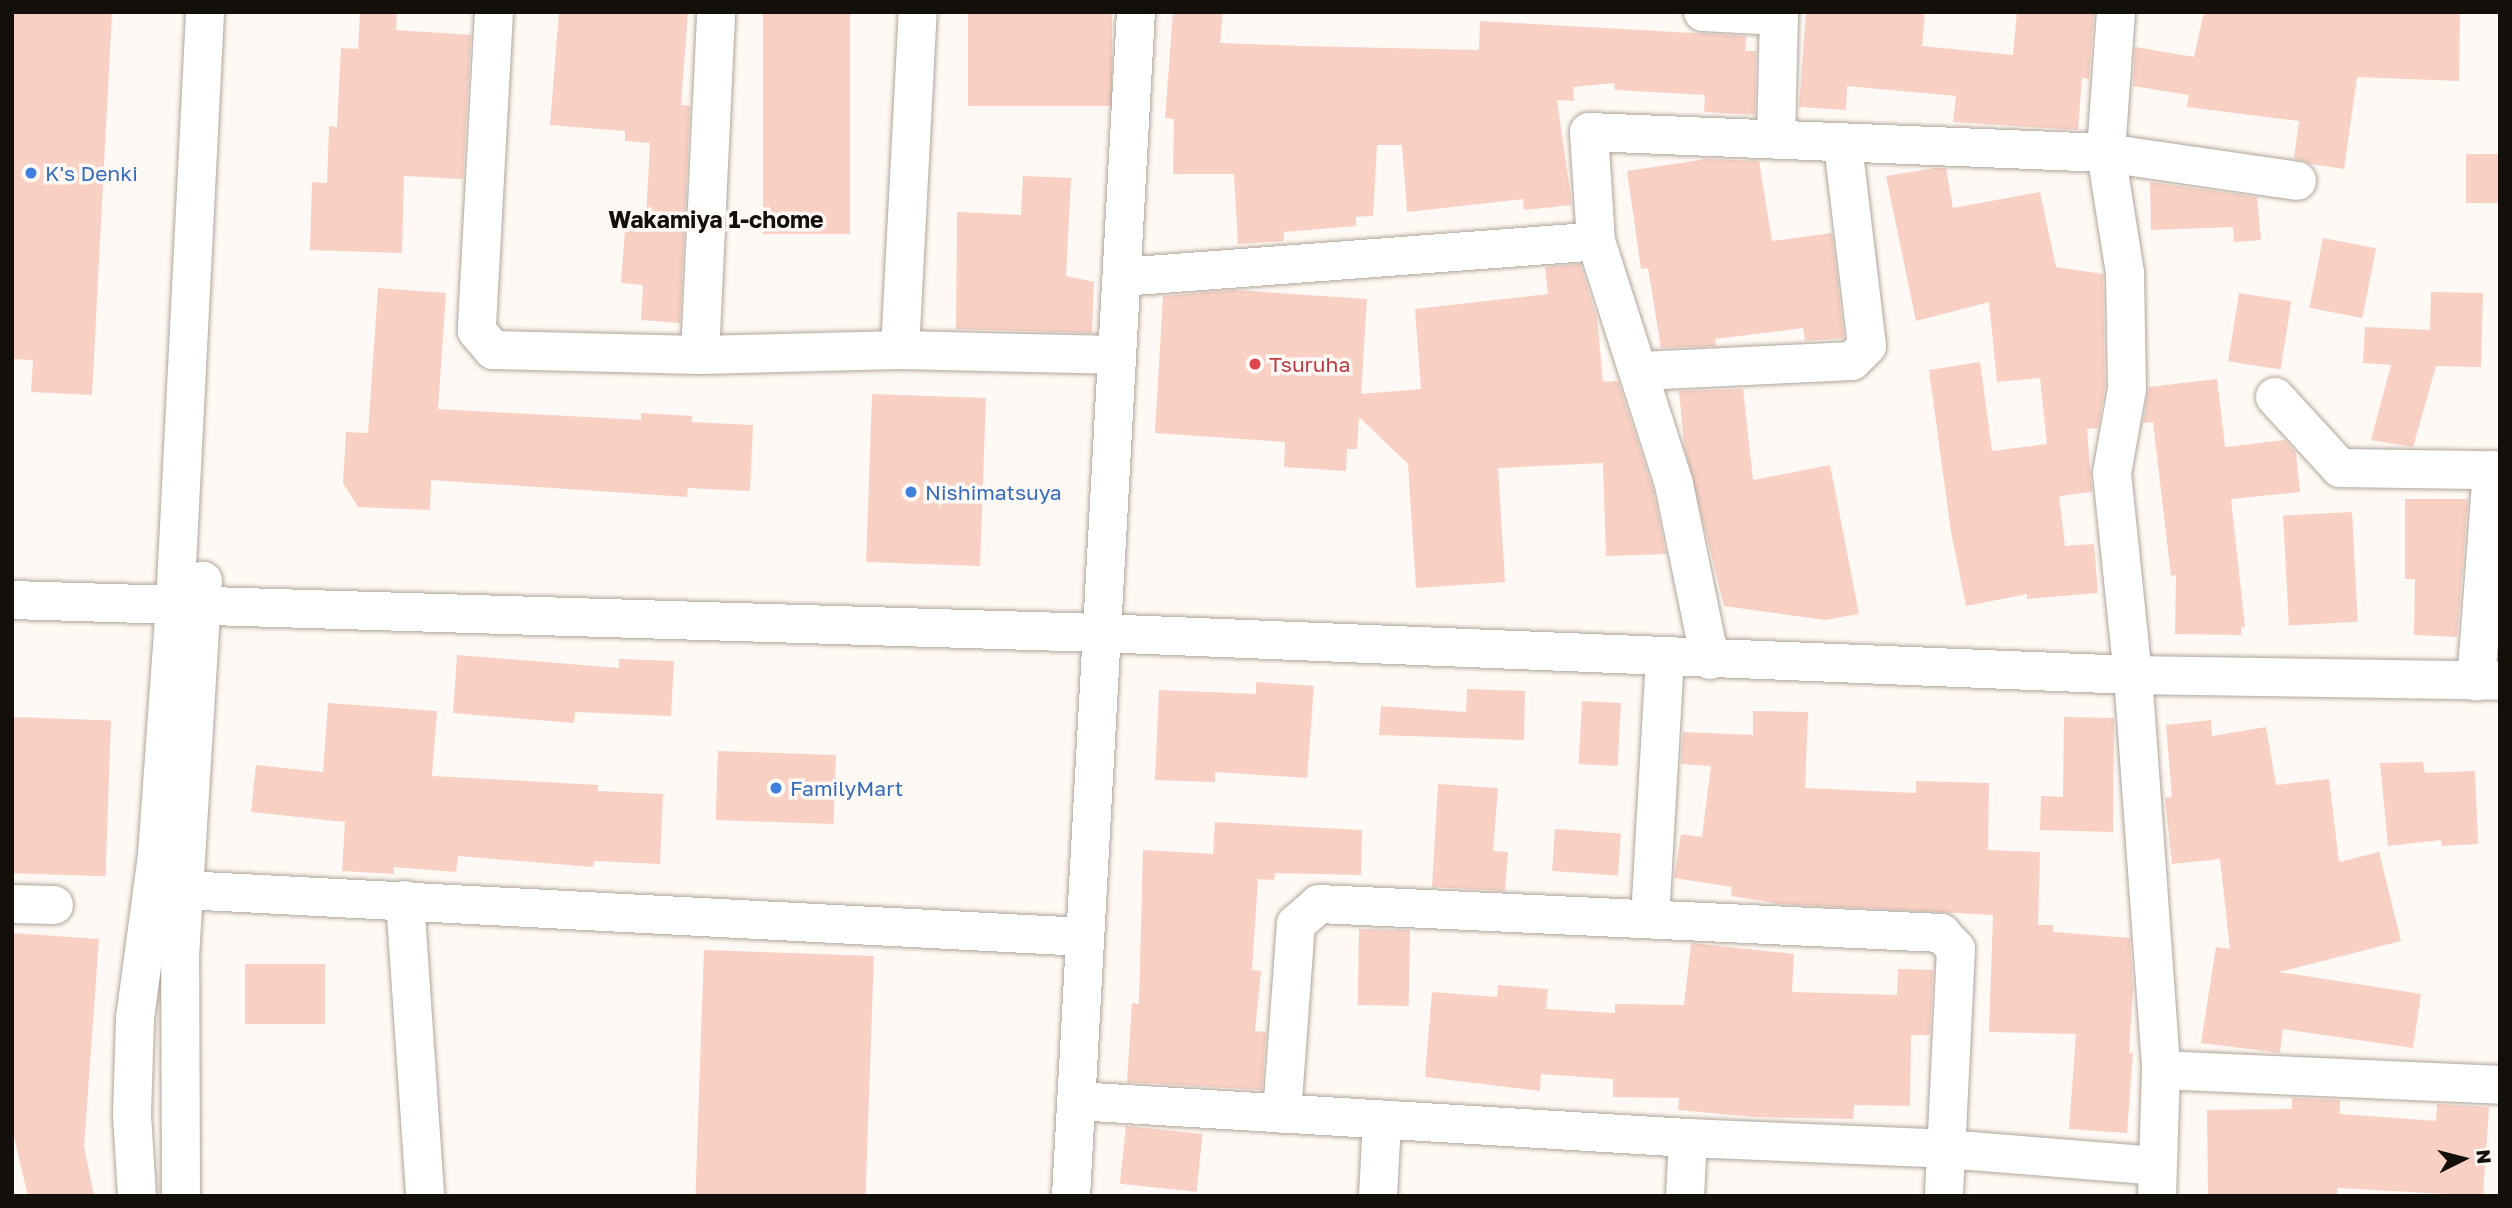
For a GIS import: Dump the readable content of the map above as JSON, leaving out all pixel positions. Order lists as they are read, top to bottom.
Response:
{
  "districts": ["Wakamiya 1-chome"],
  "places": [
    "K's Denki",
    "Tsuruha",
    "Nishimatsuya",
    "FamilyMart"
  ],
  "north": "right"
}
